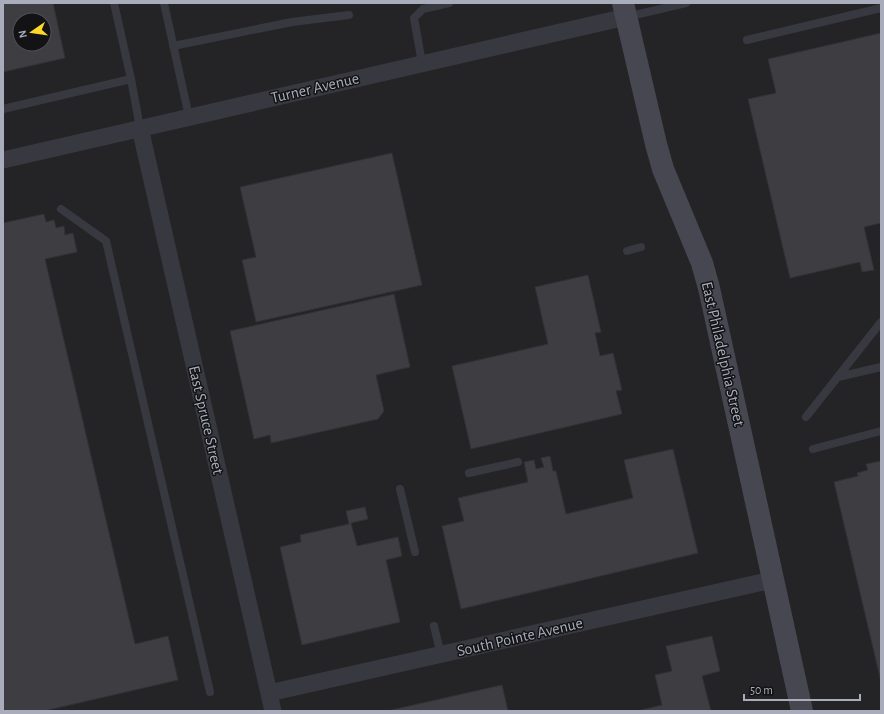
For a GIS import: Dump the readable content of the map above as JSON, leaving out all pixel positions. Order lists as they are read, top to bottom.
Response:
{
  "streets": {
    "street": [
      "Turner Avenue",
      "East Philadelphia Street",
      "East Spruce Street",
      "South Pointe Avenue"
    ]
  },
  "crossings": [
    ["Turner Avenue", "East Philadelphia Street"],
    ["Turner Avenue", "East Spruce Street"],
    ["East Philadelphia Street", "South Pointe Avenue"],
    ["East Spruce Street", "South Pointe Avenue"]
  ],
  "scale_bar": "50 m",
  "north": "left"
}
